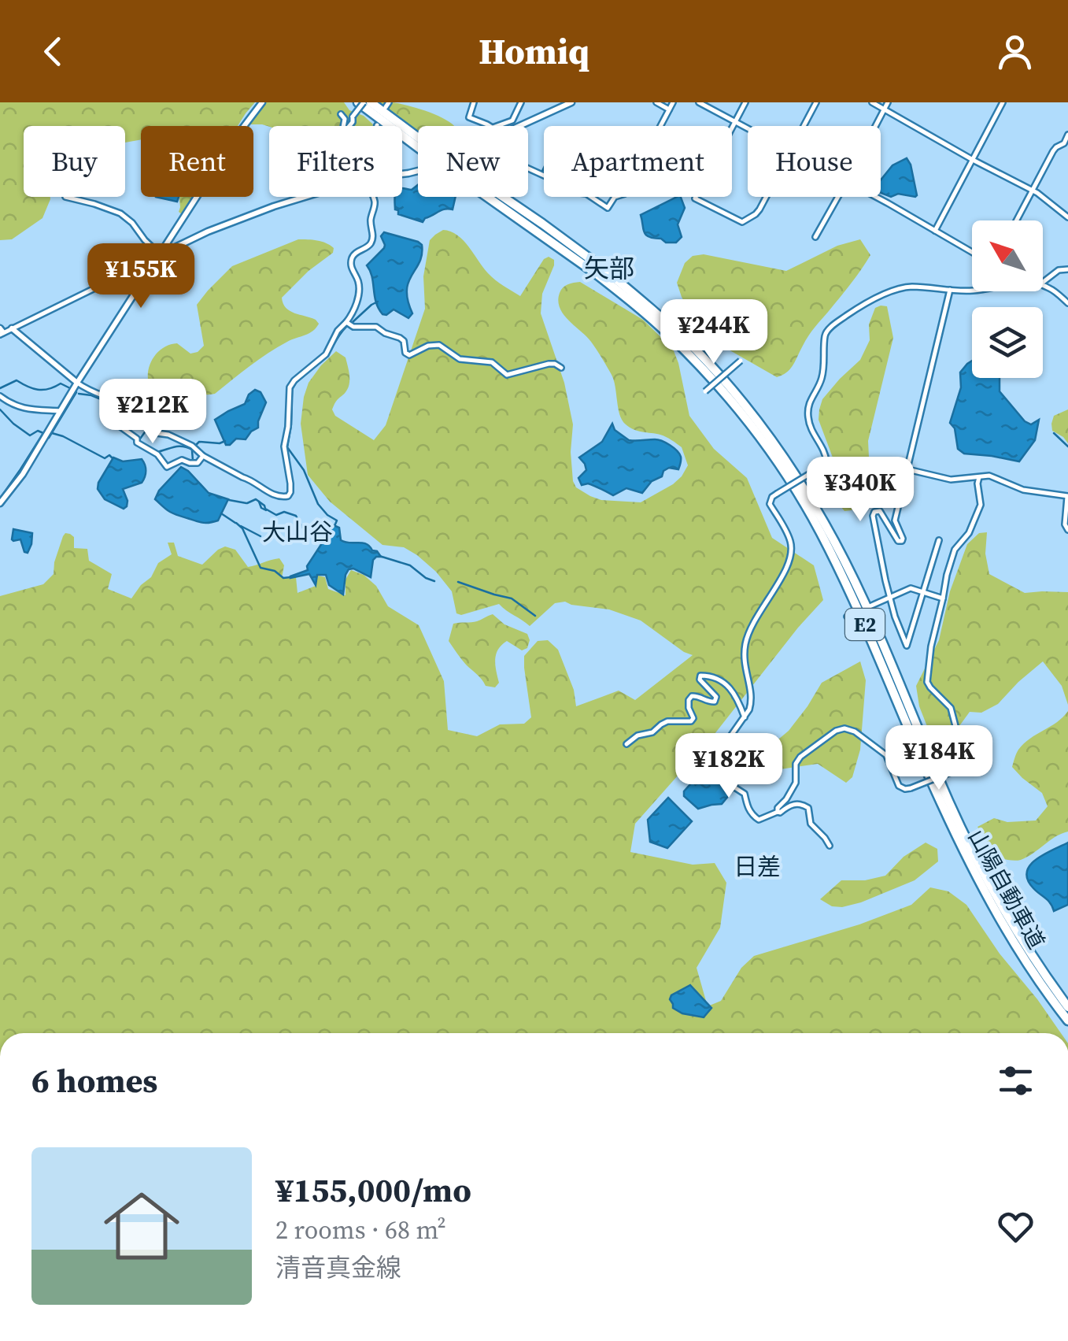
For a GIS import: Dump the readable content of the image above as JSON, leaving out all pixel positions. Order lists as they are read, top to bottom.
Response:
{
  "streets": {
    "highway": ["E2", "山陽自動車道"]
  },
  "districts": ["矢部", "大山谷", "日差"],
  "north": "top left",
  "page": {
    "header": "Homiq",
    "chip": [
      "Buy",
      "Rent",
      "Filters",
      "New",
      "Apartment",
      "House"
    ],
    "price": [
      "¥155K",
      "¥244K",
      "¥212K",
      "¥340K",
      "¥184K",
      "¥182K"
    ],
    "heading": "6 homes",
    "list": [
      {
        "name": "¥155,000/mo",
        "note": "2 rooms · 68 m² · 清音真金線"
      }
    ]
  }
}
